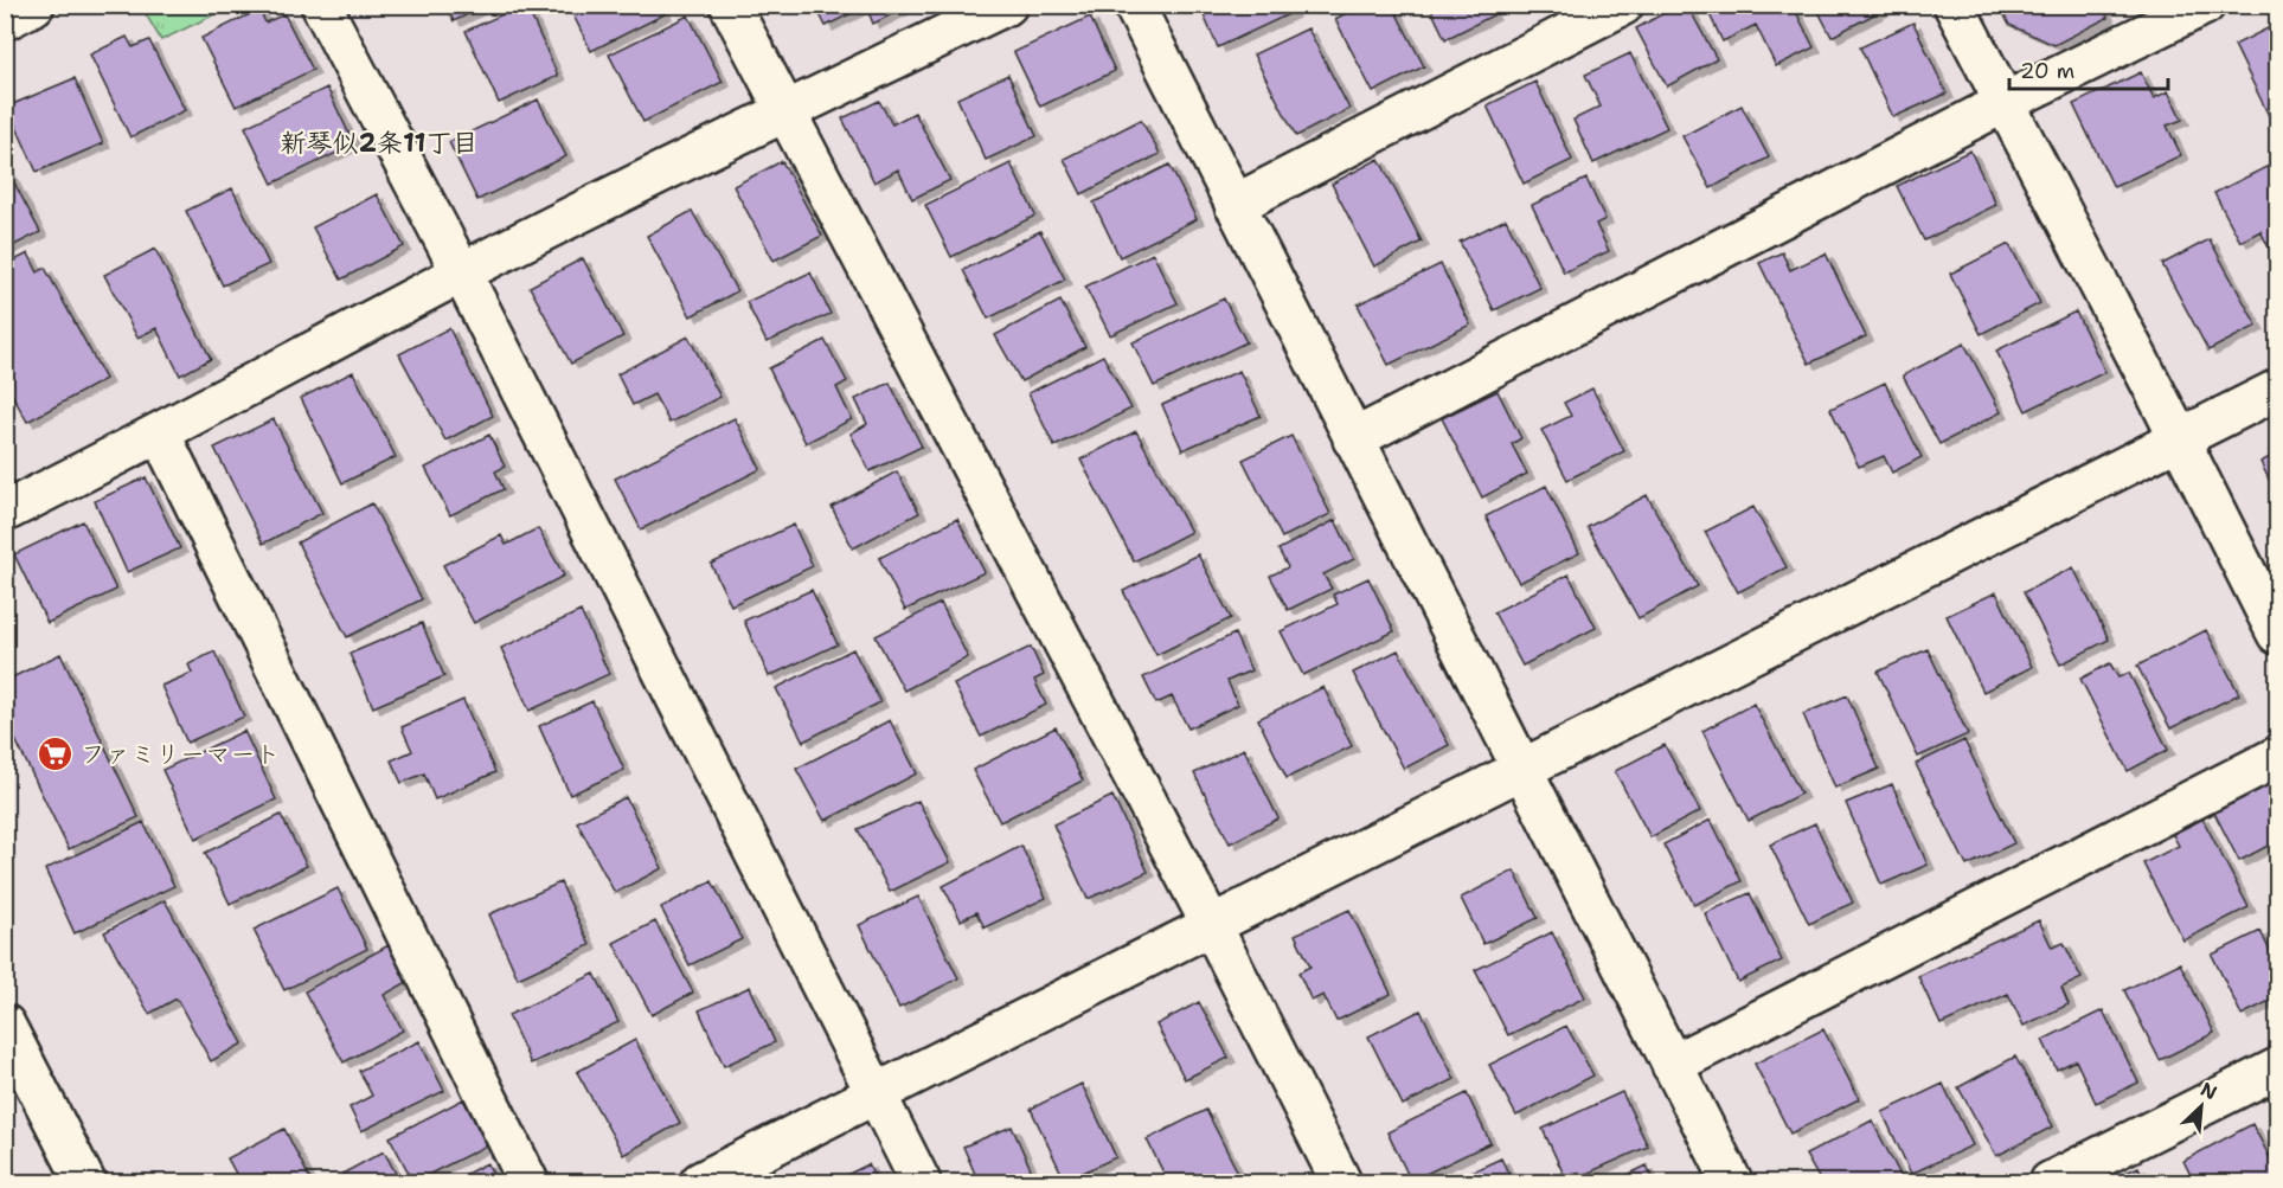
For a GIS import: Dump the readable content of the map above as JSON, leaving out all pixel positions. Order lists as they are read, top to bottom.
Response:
{
  "districts": ["新琴似2条11丁目"],
  "places": {
    "supermarket": ["ファミリーマート"]
  },
  "scale_bar": "20 m",
  "north": "top right"
}
